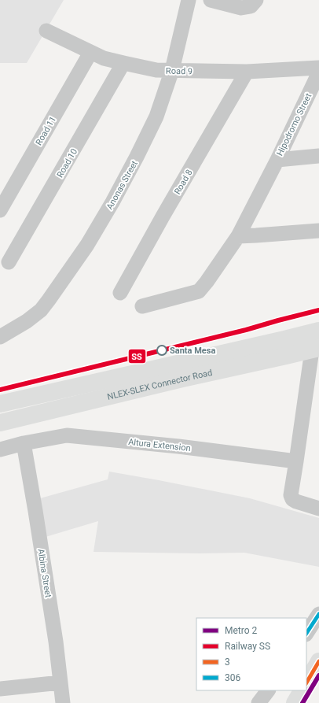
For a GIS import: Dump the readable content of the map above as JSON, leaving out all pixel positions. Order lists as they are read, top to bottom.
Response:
{
  "streets": {
    "main road": ["NLEX-SLEX Connector Road"],
    "street": [
      "Road 9",
      "Hipodromo Street",
      "Road 11",
      "Road 10",
      "Road 8",
      "Anonas Street",
      "Altura Extension",
      "Albina Street"
    ]
  },
  "crossings": [
    ["Road 9", "Road 11"],
    ["Road 9", "Road 10"],
    ["Road 9", "Road 8"],
    ["Road 9", "Anonas Street"],
    ["Altura Extension", "Albina Street"]
  ],
  "places": ["Santa Mesa"],
  "lines": [
    "rail line SS",
    "transit line 306",
    "transit line 3",
    "metro line 2"
  ],
  "legend": [
    "Metro 2",
    "Railway SS",
    "3",
    "306"
  ]
}
